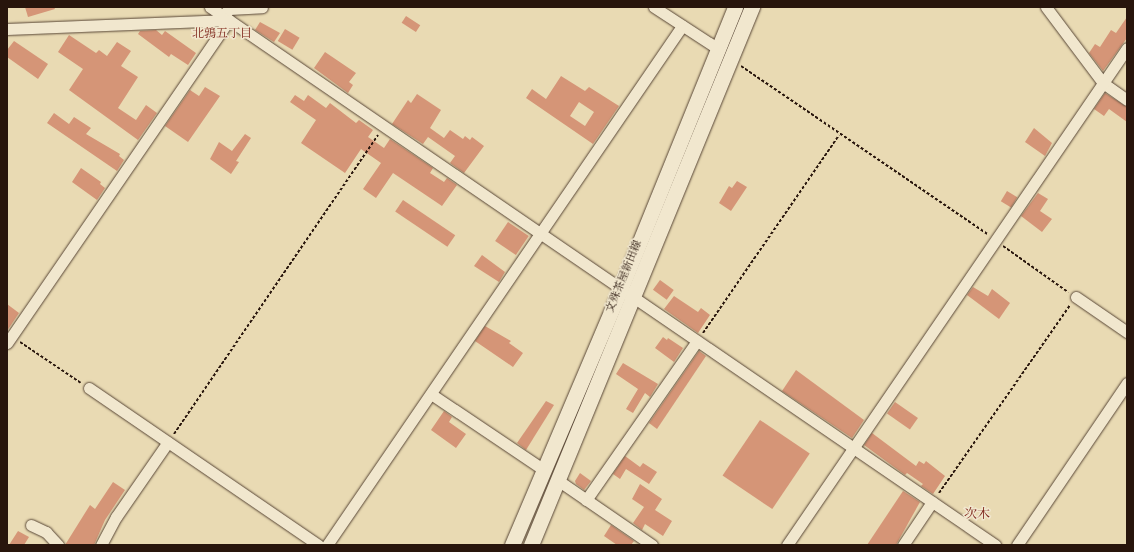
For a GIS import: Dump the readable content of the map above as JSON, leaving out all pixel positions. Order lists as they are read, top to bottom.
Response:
{
  "streets": {
    "main road": ["文殊茶屋新田線"]
  },
  "districts": ["北鶉五丁目", "次木"]
}
